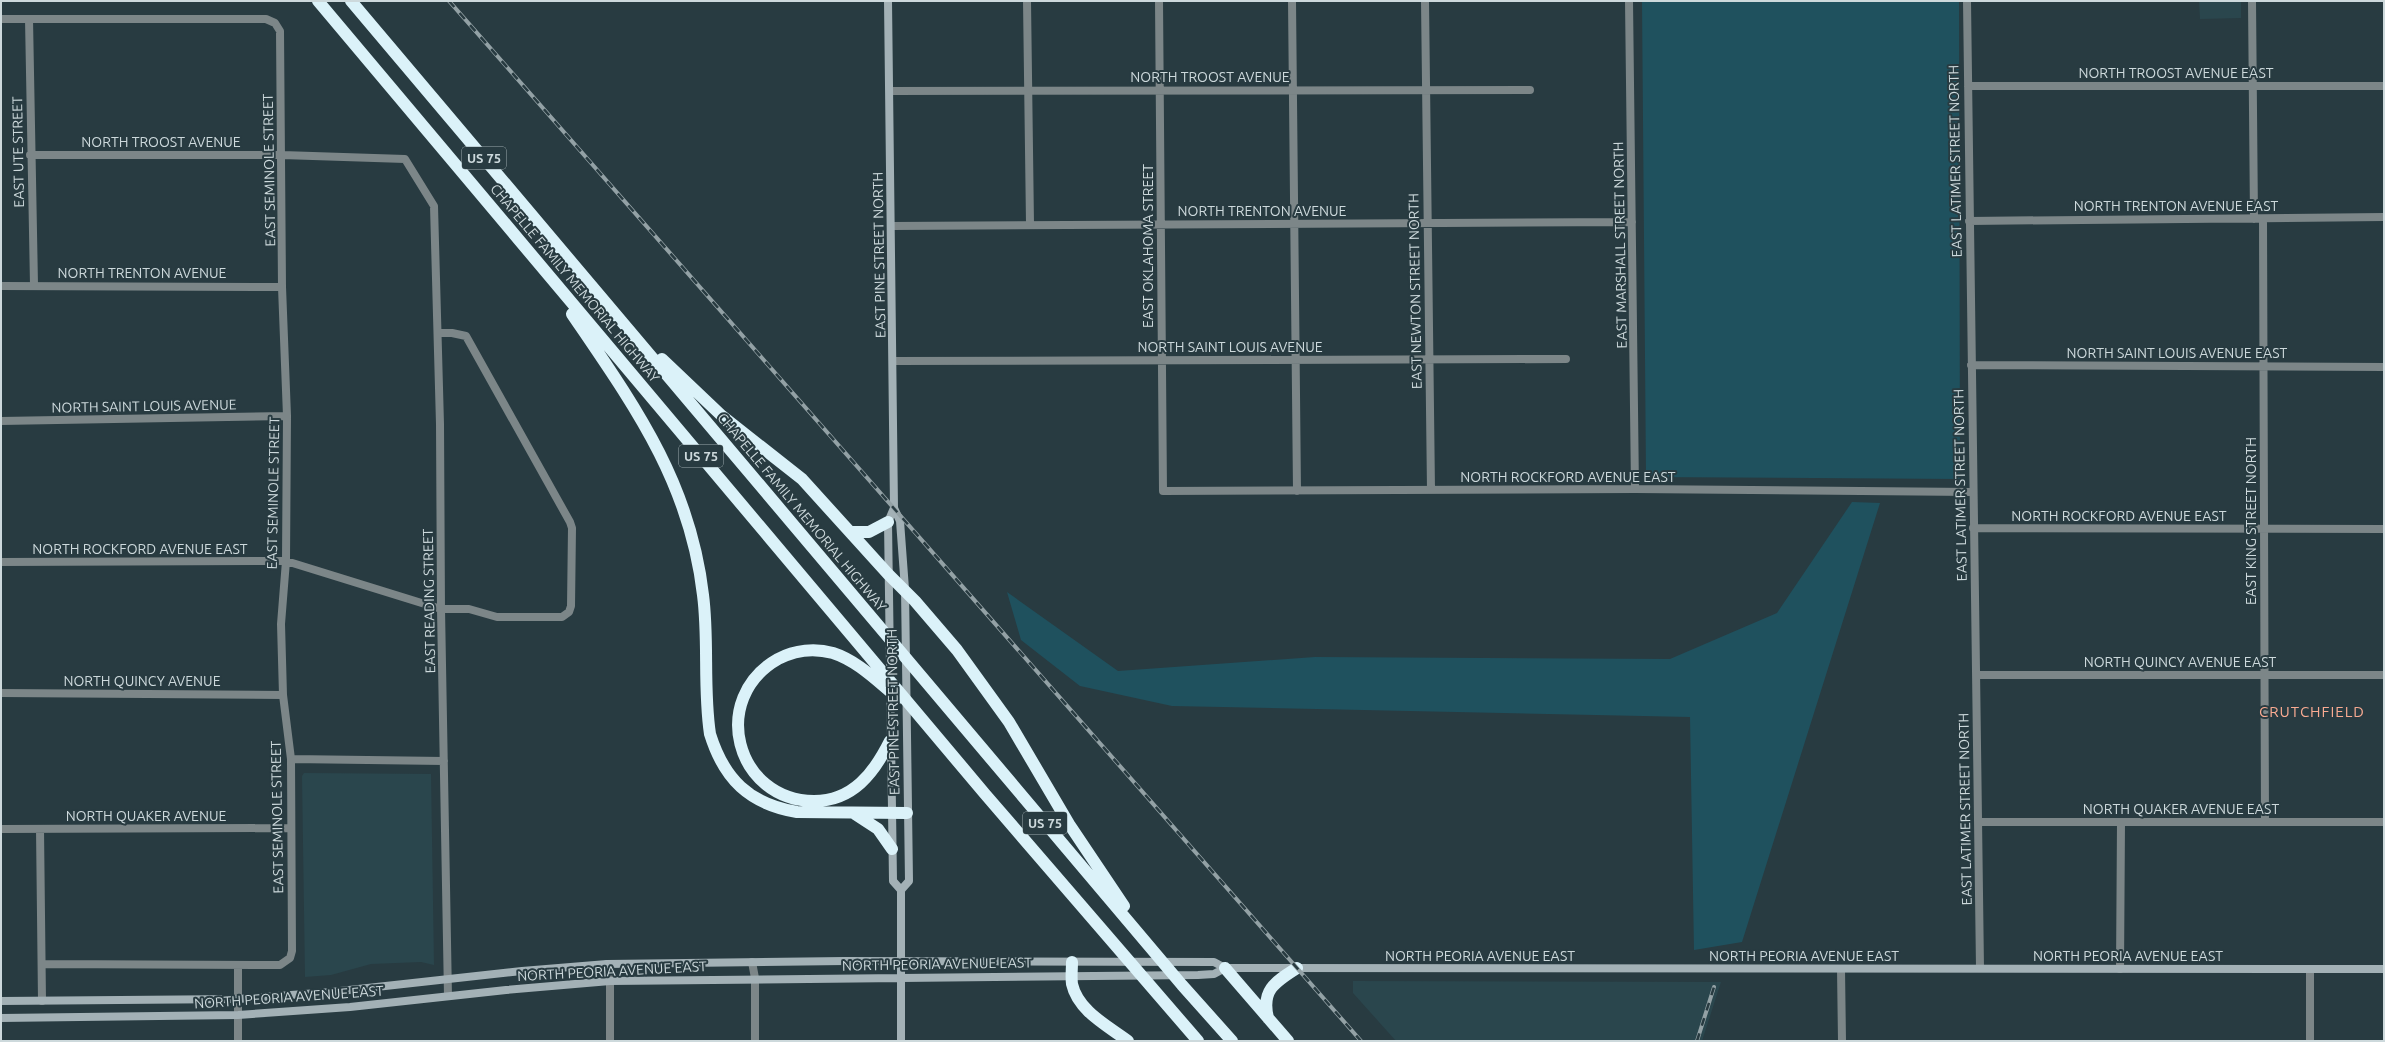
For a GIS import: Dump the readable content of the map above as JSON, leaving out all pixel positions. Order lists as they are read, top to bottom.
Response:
{
  "streets": {
    "highway": ["US 75", "CHAPELLE FAMILY MEMORIAL HIGHWAY"],
    "main road": ["EAST PINE STREET NORTH", "NORTH PEORIA AVENUE EAST"],
    "street": [
      "NORTH TROOST AVENUE EAST",
      "NORTH TROOST AVENUE",
      "EAST UTE STREET",
      "EAST LATIMER STREET NORTH",
      "EAST SEMINOLE STREET",
      "NORTH TRENTON AVENUE EAST",
      "NORTH TRENTON AVENUE",
      "EAST MARSHALL STREET NORTH",
      "EAST OKLAHOMA STREET",
      "EAST NEWTON STREET NORTH",
      "NORTH SAINT LOUIS AVENUE",
      "NORTH SAINT LOUIS AVENUE EAST",
      "NORTH ROCKFORD AVENUE EAST",
      "EAST KING STREET NORTH",
      "EAST READING STREET",
      "NORTH QUINCY AVENUE EAST",
      "NORTH QUINCY AVENUE",
      "NORTH QUAKER AVENUE EAST",
      "NORTH QUAKER AVENUE"
    ]
  },
  "crossings": [
    ["NORTH TROOST AVENUE EAST", "EAST LATIMER STREET NORTH"],
    ["NORTH TROOST AVENUE EAST", "EAST KING STREET NORTH"],
    ["NORTH TROOST AVENUE", "EAST UTE STREET"],
    ["NORTH TROOST AVENUE", "EAST SEMINOLE STREET"],
    ["NORTH TROOST AVENUE", "EAST OKLAHOMA STREET"],
    ["NORTH TROOST AVENUE", "EAST PINE STREET NORTH"],
    ["NORTH TROOST AVENUE", "EAST NEWTON STREET NORTH"],
    ["NORTH TROOST AVENUE", "EAST READING STREET"],
    ["EAST UTE STREET", "EAST SEMINOLE STREET"],
    ["EAST UTE STREET", "NORTH TRENTON AVENUE"],
    ["EAST LATIMER STREET NORTH", "NORTH TRENTON AVENUE EAST"],
    ["EAST LATIMER STREET NORTH", "NORTH SAINT LOUIS AVENUE EAST"],
    ["EAST LATIMER STREET NORTH", "NORTH ROCKFORD AVENUE EAST"],
    ["EAST LATIMER STREET NORTH", "NORTH QUINCY AVENUE EAST"],
    ["EAST LATIMER STREET NORTH", "NORTH QUAKER AVENUE EAST"],
    ["EAST LATIMER STREET NORTH", "NORTH PEORIA AVENUE EAST"],
    ["EAST SEMINOLE STREET", "NORTH TRENTON AVENUE"],
    ["EAST SEMINOLE STREET", "NORTH SAINT LOUIS AVENUE"],
    ["EAST SEMINOLE STREET", "NORTH ROCKFORD AVENUE EAST"],
    ["EAST SEMINOLE STREET", "NORTH QUINCY AVENUE"],
    ["EAST SEMINOLE STREET", "NORTH QUAKER AVENUE"],
    ["NORTH TRENTON AVENUE EAST", "EAST KING STREET NORTH"],
    ["NORTH TRENTON AVENUE", "EAST MARSHALL STREET NORTH"],
    ["NORTH TRENTON AVENUE", "EAST OKLAHOMA STREET"],
    ["NORTH TRENTON AVENUE", "EAST PINE STREET NORTH"],
    ["NORTH TRENTON AVENUE", "EAST NEWTON STREET NORTH"],
    ["EAST MARSHALL STREET NORTH", "NORTH ROCKFORD AVENUE EAST"],
    ["EAST OKLAHOMA STREET", "NORTH SAINT LOUIS AVENUE"],
    ["EAST OKLAHOMA STREET", "NORTH ROCKFORD AVENUE EAST"],
    ["EAST PINE STREET NORTH", "NORTH SAINT LOUIS AVENUE"],
    ["EAST PINE STREET NORTH", "NORTH PEORIA AVENUE EAST"],
    ["EAST NEWTON STREET NORTH", "NORTH SAINT LOUIS AVENUE"],
    ["EAST NEWTON STREET NORTH", "NORTH ROCKFORD AVENUE EAST"],
    ["NORTH SAINT LOUIS AVENUE EAST", "EAST KING STREET NORTH"],
    ["NORTH ROCKFORD AVENUE EAST", "EAST KING STREET NORTH"],
    ["NORTH ROCKFORD AVENUE EAST", "EAST READING STREET"],
    ["EAST KING STREET NORTH", "NORTH QUINCY AVENUE EAST"],
    ["EAST KING STREET NORTH", "NORTH QUAKER AVENUE EAST"],
    ["EAST READING STREET", "NORTH PEORIA AVENUE EAST"]
  ],
  "districts": ["CRUTCHFIELD"]
}
